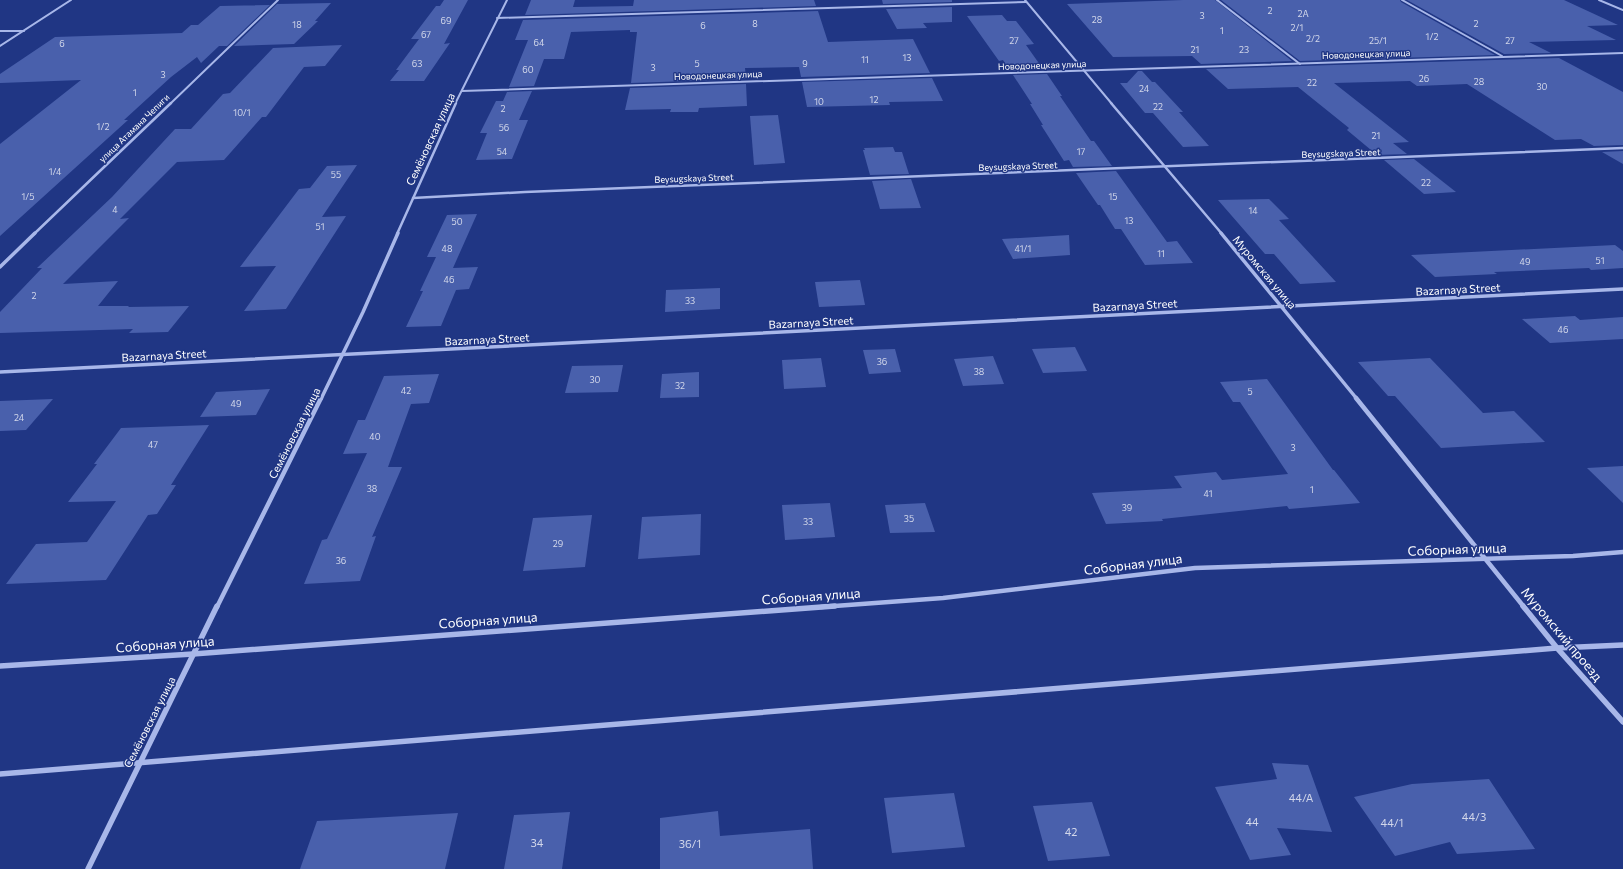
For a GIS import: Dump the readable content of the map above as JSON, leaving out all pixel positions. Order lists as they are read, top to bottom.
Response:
{
  "streets": {
    "street": [
      "Новодонецкая улица",
      "улица Атамана Чепиги",
      "Семёновская улица",
      "Beysugskaya Street",
      "Муромская улица",
      "Bazarnaya Street",
      "Соборная улица",
      "Муромский проезд"
    ]
  },
  "crossings": [
    ["Новодонецкая улица", "Семёновская улица"],
    ["Новодонецкая улица", "Муромская улица"],
    ["Семёновская улица", "Beysugskaya Street"],
    ["Семёновская улица", "Bazarnaya Street"],
    ["Семёновская улица", "Соборная улица"],
    ["Beysugskaya Street", "Муромская улица"],
    ["Муромская улица", "Bazarnaya Street"],
    ["Муромская улица", "Соборная улица"],
    ["Муромская улица", "Муромский проезд"],
    ["Соборная улица", "Муромский проезд"]
  ],
  "house_numbers": [
    "2",
    "2А",
    "3",
    "28",
    "69",
    "8",
    "2",
    "18",
    "6",
    "2/1",
    "1",
    "67",
    "1/2",
    "2/2",
    "27",
    "25/1",
    "27",
    "64",
    "6",
    "21",
    "23",
    "13",
    "11",
    "63",
    "5",
    "9",
    "3",
    "60",
    "3",
    "26",
    "28",
    "22",
    "30",
    "24",
    "1",
    "12",
    "10",
    "22",
    "2",
    "10/1",
    "1/2",
    "56",
    "21",
    "54",
    "17",
    "1/4",
    "55",
    "22",
    "1/5",
    "15",
    "4",
    "14",
    "13",
    "50",
    "51",
    "48",
    "41/1",
    "11",
    "51",
    "49",
    "46",
    "2",
    "33",
    "46",
    "36",
    "38",
    "30",
    "32",
    "42",
    "5",
    "49",
    "24",
    "40",
    "47",
    "3",
    "38",
    "1",
    "41",
    "39",
    "35",
    "33",
    "29",
    "36",
    "44/А",
    "44/3",
    "44",
    "44/1",
    "42",
    "34",
    "36/1"
  ]
}
